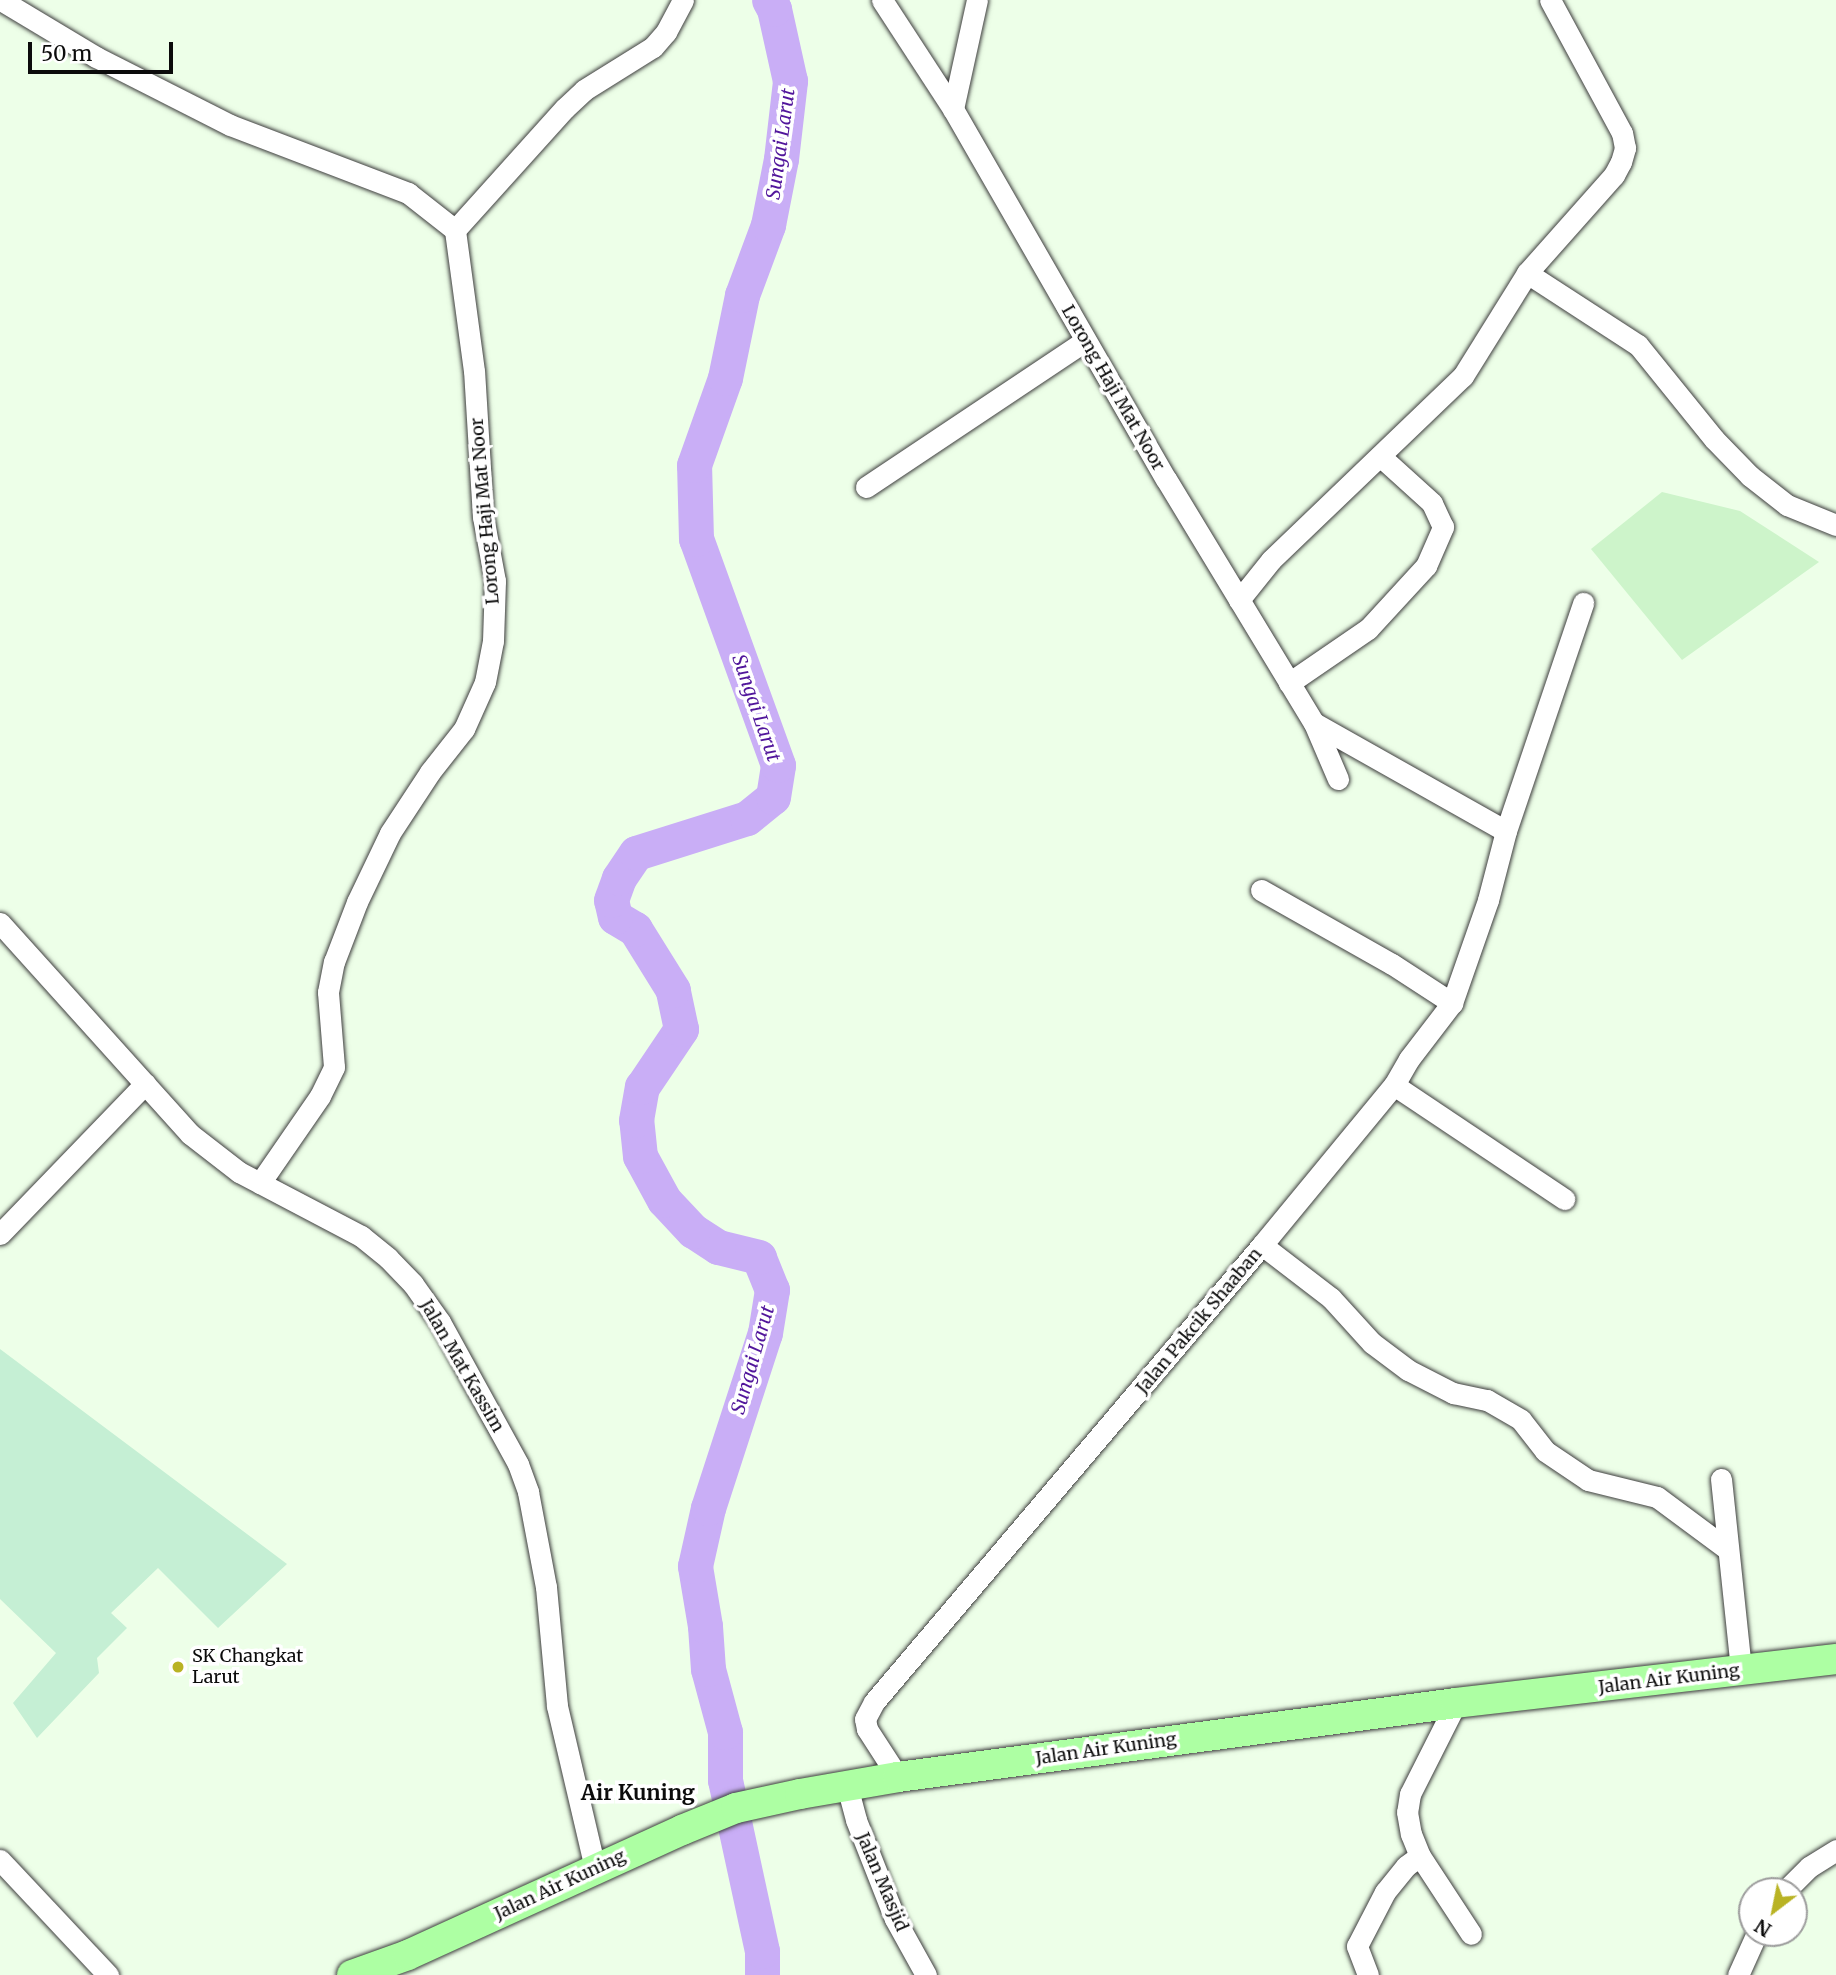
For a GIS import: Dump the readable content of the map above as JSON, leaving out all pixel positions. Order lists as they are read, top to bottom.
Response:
{
  "streets": {
    "main road": ["Jalan Air Kuning"],
    "street": [
      "Lorong Haji Mat Noor",
      "Jalan Pakcik Shaaban",
      "Jalan Mat Kassim",
      "Jalan Masjid"
    ]
  },
  "crossings": [
    ["Lorong Haji Mat Noor", "Jalan Mat Kassim"],
    ["Jalan Pakcik Shaaban", "Jalan Air Kuning"],
    ["Jalan Mat Kassim", "Jalan Air Kuning"],
    ["Jalan Air Kuning", "Jalan Masjid"]
  ],
  "districts": ["Air Kuning"],
  "water": ["Sungai Larut"],
  "places": ["SK Changkat Larut"],
  "scale_bar": "50 m",
  "north": "bottom left"
}
